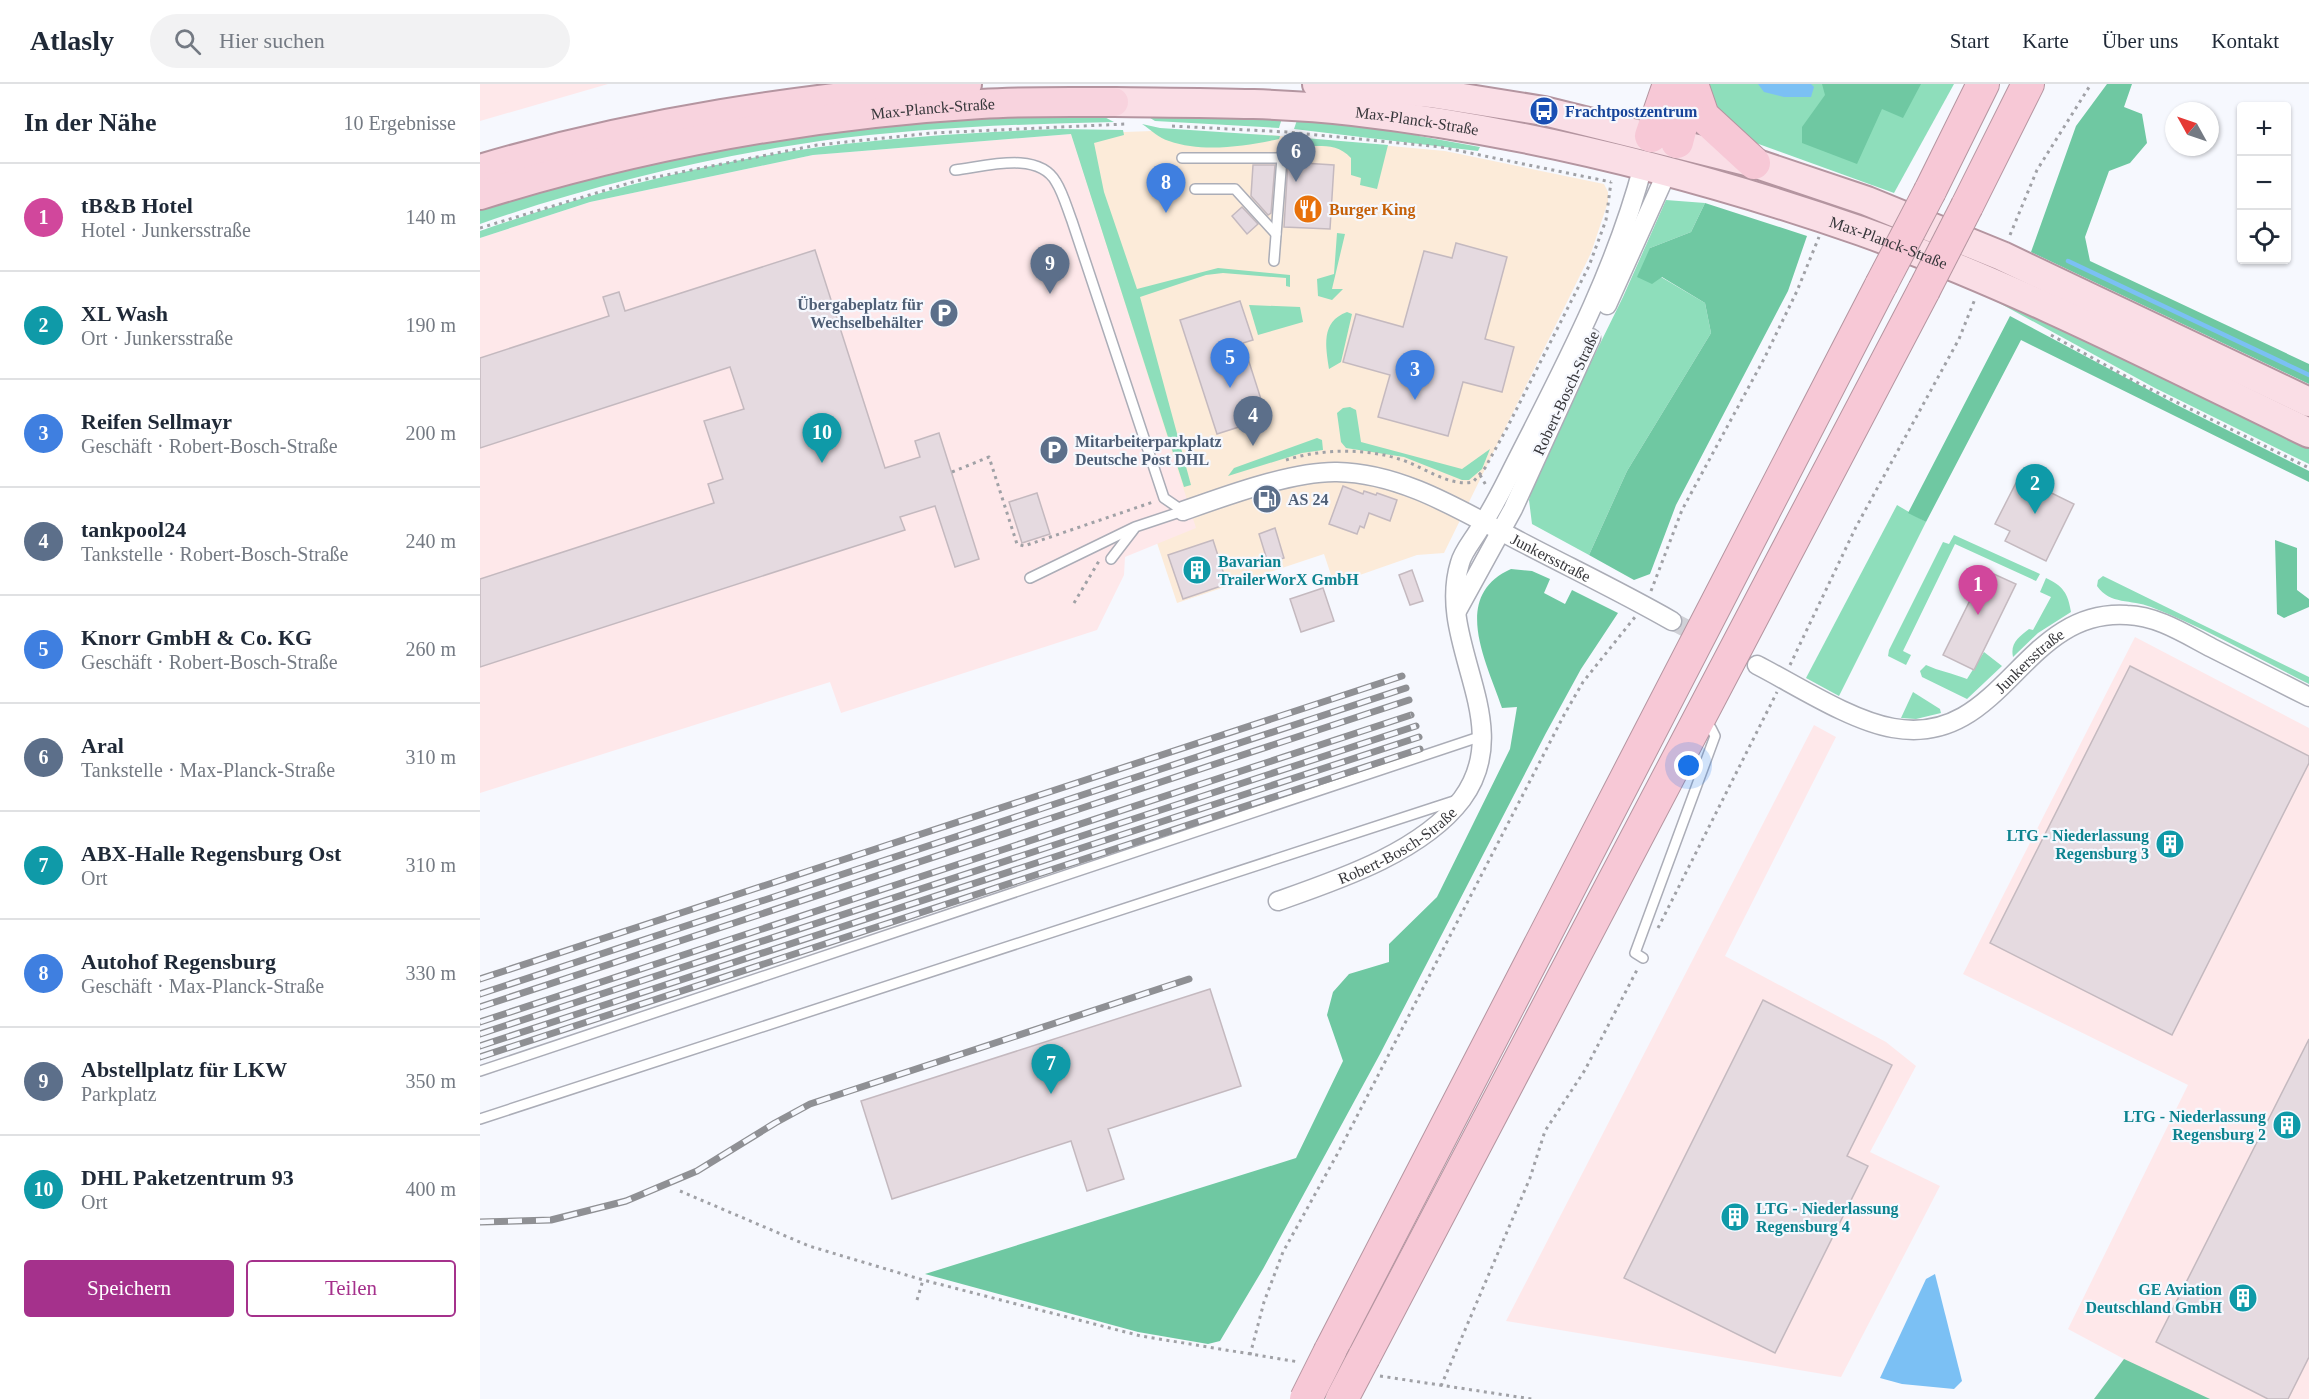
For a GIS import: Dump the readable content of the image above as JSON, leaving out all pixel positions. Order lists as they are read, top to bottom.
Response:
{
  "streets": {
    "highway": ["Max-Planck-Straße"],
    "street": ["Robert-Bosch-Straße", "Junkersstraße"]
  },
  "crossings": [
    ["Max-Planck-Straße", "Robert-Bosch-Straße"],
    ["Robert-Bosch-Straße", "Junkersstraße"]
  ],
  "places": {
    "bus stop": ["Frachtpostzentrum"],
    "restaurant": ["Burger King"],
    "parking": ["Übergabeplatz für Wechselbehälter", "Mitarbeiterparkplatz Deutsche Post DHL"],
    "fuel station": ["AS 24"],
    "building": [
      "Bavarian TrailerWorX GmbH",
      "LTG - Niederlassung Regensburg 3",
      "LTG - Niederlassung Regensburg 2",
      "LTG - Niederlassung Regensburg 4",
      "GE Aviation Deutschland GmbH"
    ]
  },
  "north": "top left",
  "page": {
    "header": "Atlasly",
    "search": "Hier suchen",
    "nav": [
      "Start",
      "Karte",
      "Über uns",
      "Kontakt"
    ],
    "heading": ["In der Nähe", "10 Ergebnisse"],
    "map_buttons": ["+", "−"],
    "pins": [
      "6",
      "8",
      "9",
      "5",
      "3",
      "4",
      "10",
      "2",
      "1",
      "7"
    ],
    "list": [
      {
        "mark": "1",
        "name": "tB&B Hotel",
        "note": "Hotel · Junkersstraße",
        "value": "140 m"
      },
      {
        "mark": "2",
        "name": "XL Wash",
        "note": "Ort · Junkersstraße",
        "value": "190 m"
      },
      {
        "mark": "3",
        "name": "Reifen Sellmayr",
        "note": "Geschäft · Robert-Bosch-Straße",
        "value": "200 m"
      },
      {
        "mark": "4",
        "name": "tankpool24",
        "note": "Tankstelle · Robert-Bosch-Straße",
        "value": "240 m"
      },
      {
        "mark": "5",
        "name": "Knorr GmbH & Co. KG",
        "note": "Geschäft · Robert-Bosch-Straße",
        "value": "260 m"
      },
      {
        "mark": "6",
        "name": "Aral",
        "note": "Tankstelle · Max-Planck-Straße",
        "value": "310 m"
      },
      {
        "mark": "7",
        "name": "ABX-Halle Regensburg Ost",
        "note": "Ort",
        "value": "310 m"
      },
      {
        "mark": "8",
        "name": "Autohof Regensburg",
        "note": "Geschäft · Max-Planck-Straße",
        "value": "330 m"
      },
      {
        "mark": "9",
        "name": "Abstellplatz für LKW",
        "note": "Parkplatz",
        "value": "350 m"
      },
      {
        "mark": "10",
        "name": "DHL Paketzentrum 93",
        "note": "Ort",
        "value": "400 m"
      }
    ],
    "buttons": ["Speichern", "Teilen"]
  }
}
